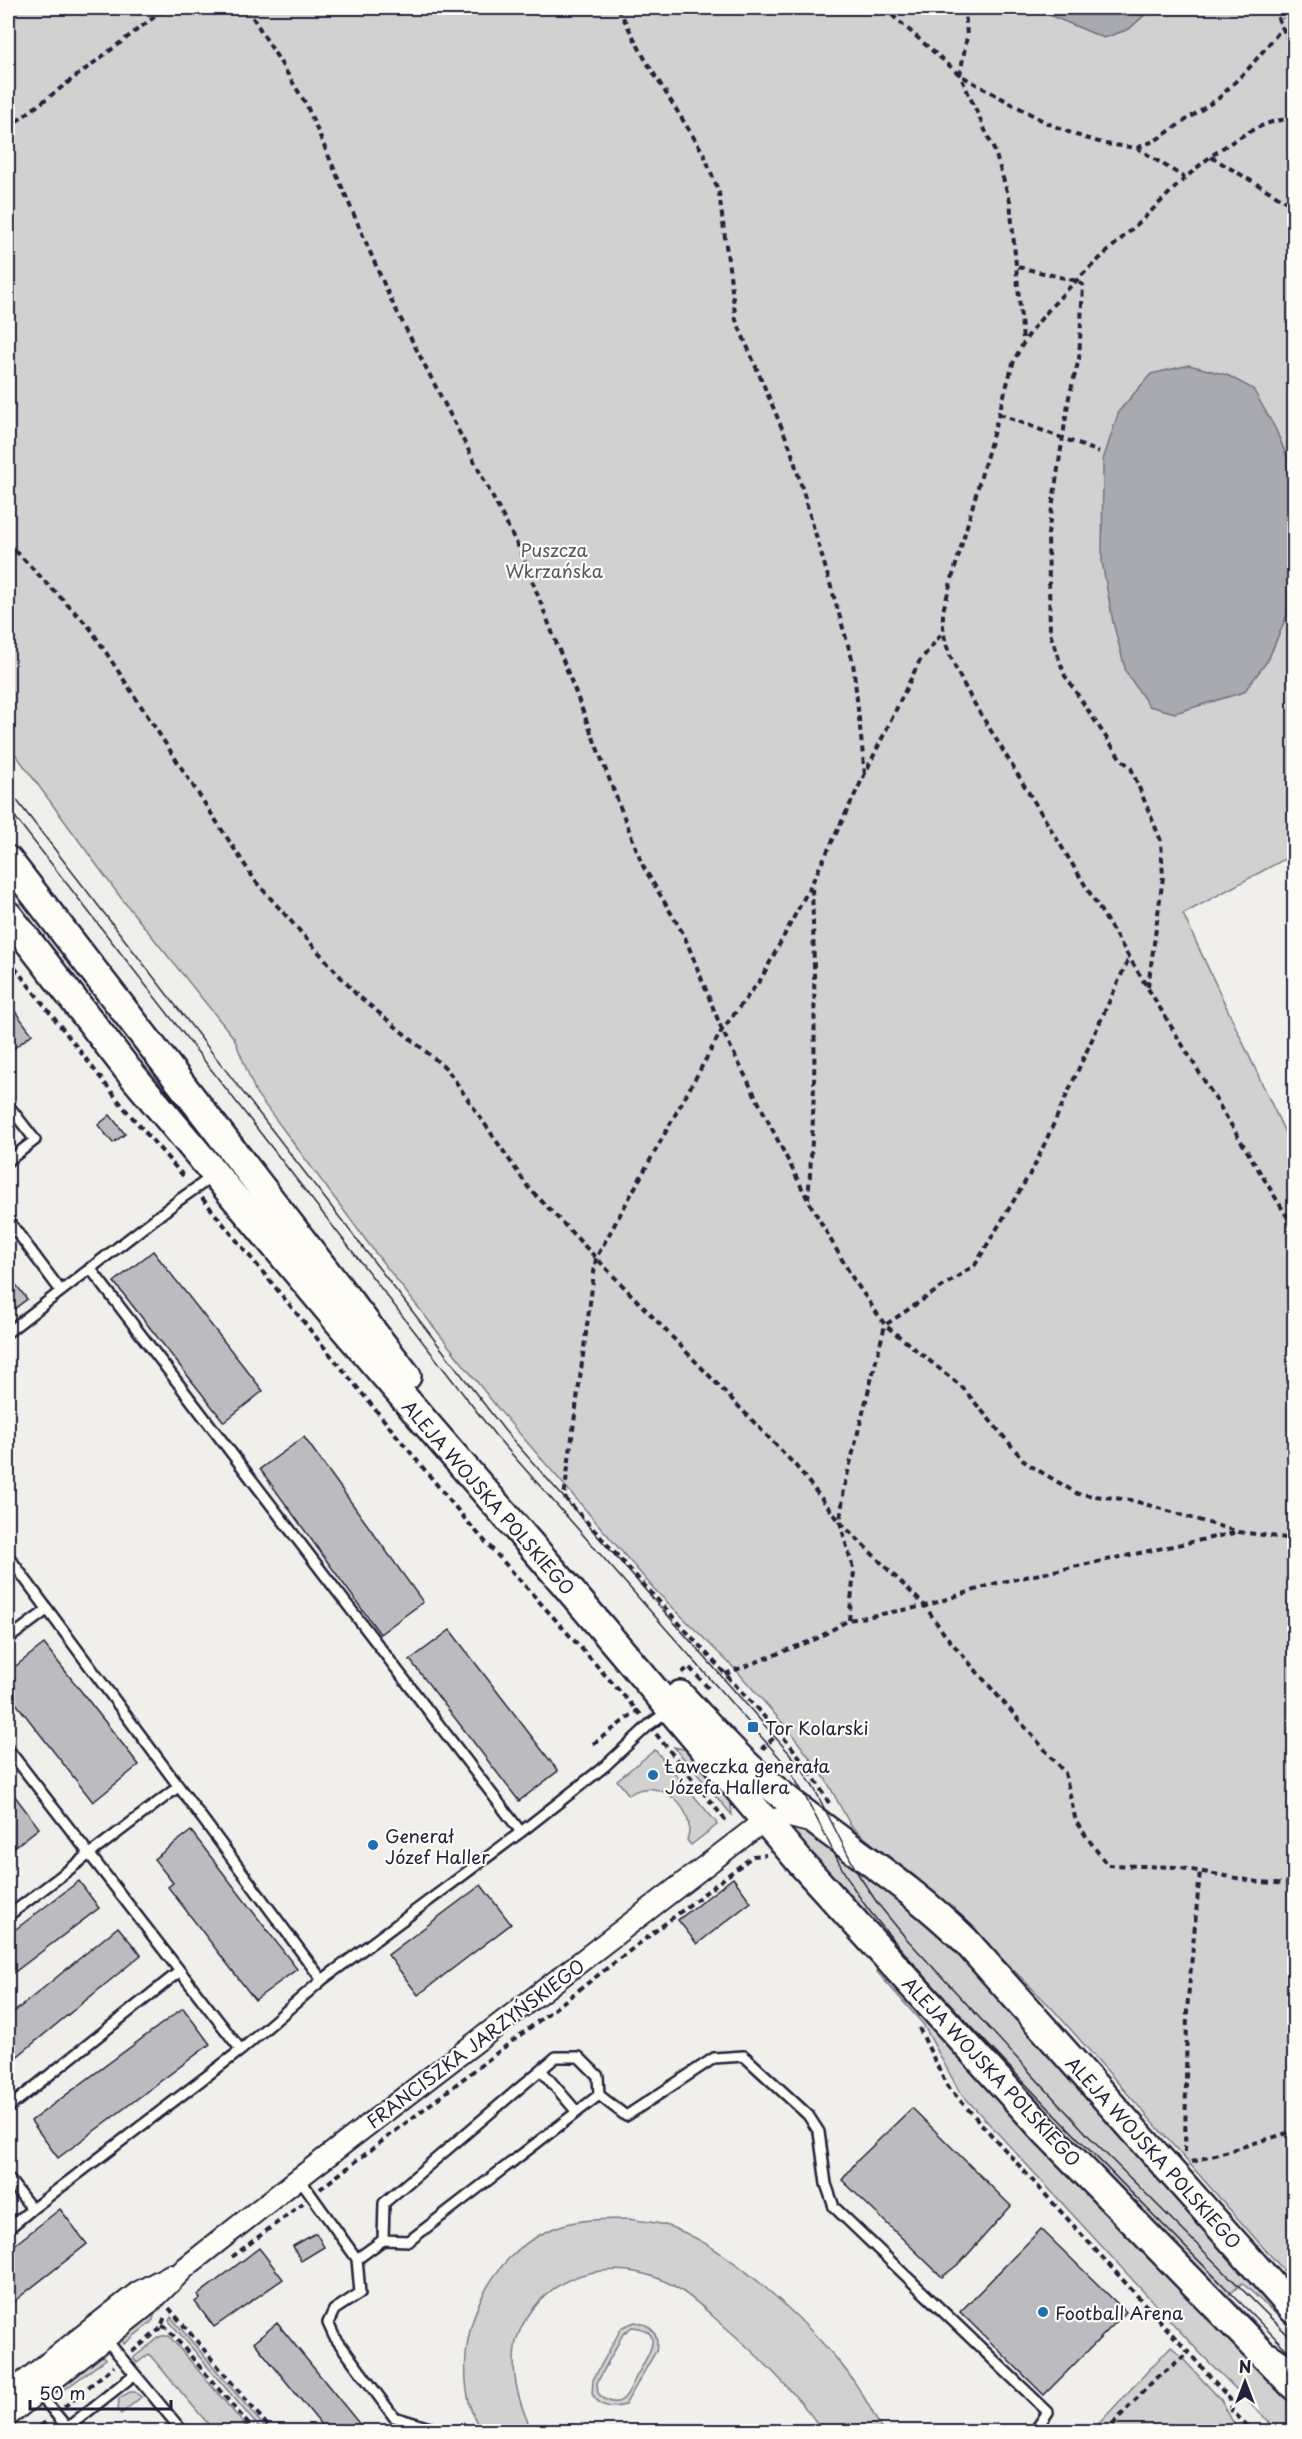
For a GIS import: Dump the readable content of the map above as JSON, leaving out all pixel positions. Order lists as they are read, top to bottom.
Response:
{
  "streets": {
    "main road": ["ALEJA WOJSKA POLSKIEGO"],
    "street": ["FRANCISZKA JARZYŃSKIEGO"]
  },
  "crossings": [
    ["ALEJA WOJSKA POLSKIEGO", "FRANCISZKA JARZYŃSKIEGO"]
  ],
  "parks": ["Puszcza Wkrzańska"],
  "places": {
    "transit": ["Tor Kolarski"],
    "other": ["Ławeczka generała Józefa Hallera", "Generał Józef Haller", "Football Arena"]
  },
  "scale_bar": "50 m",
  "north": "top"
}
